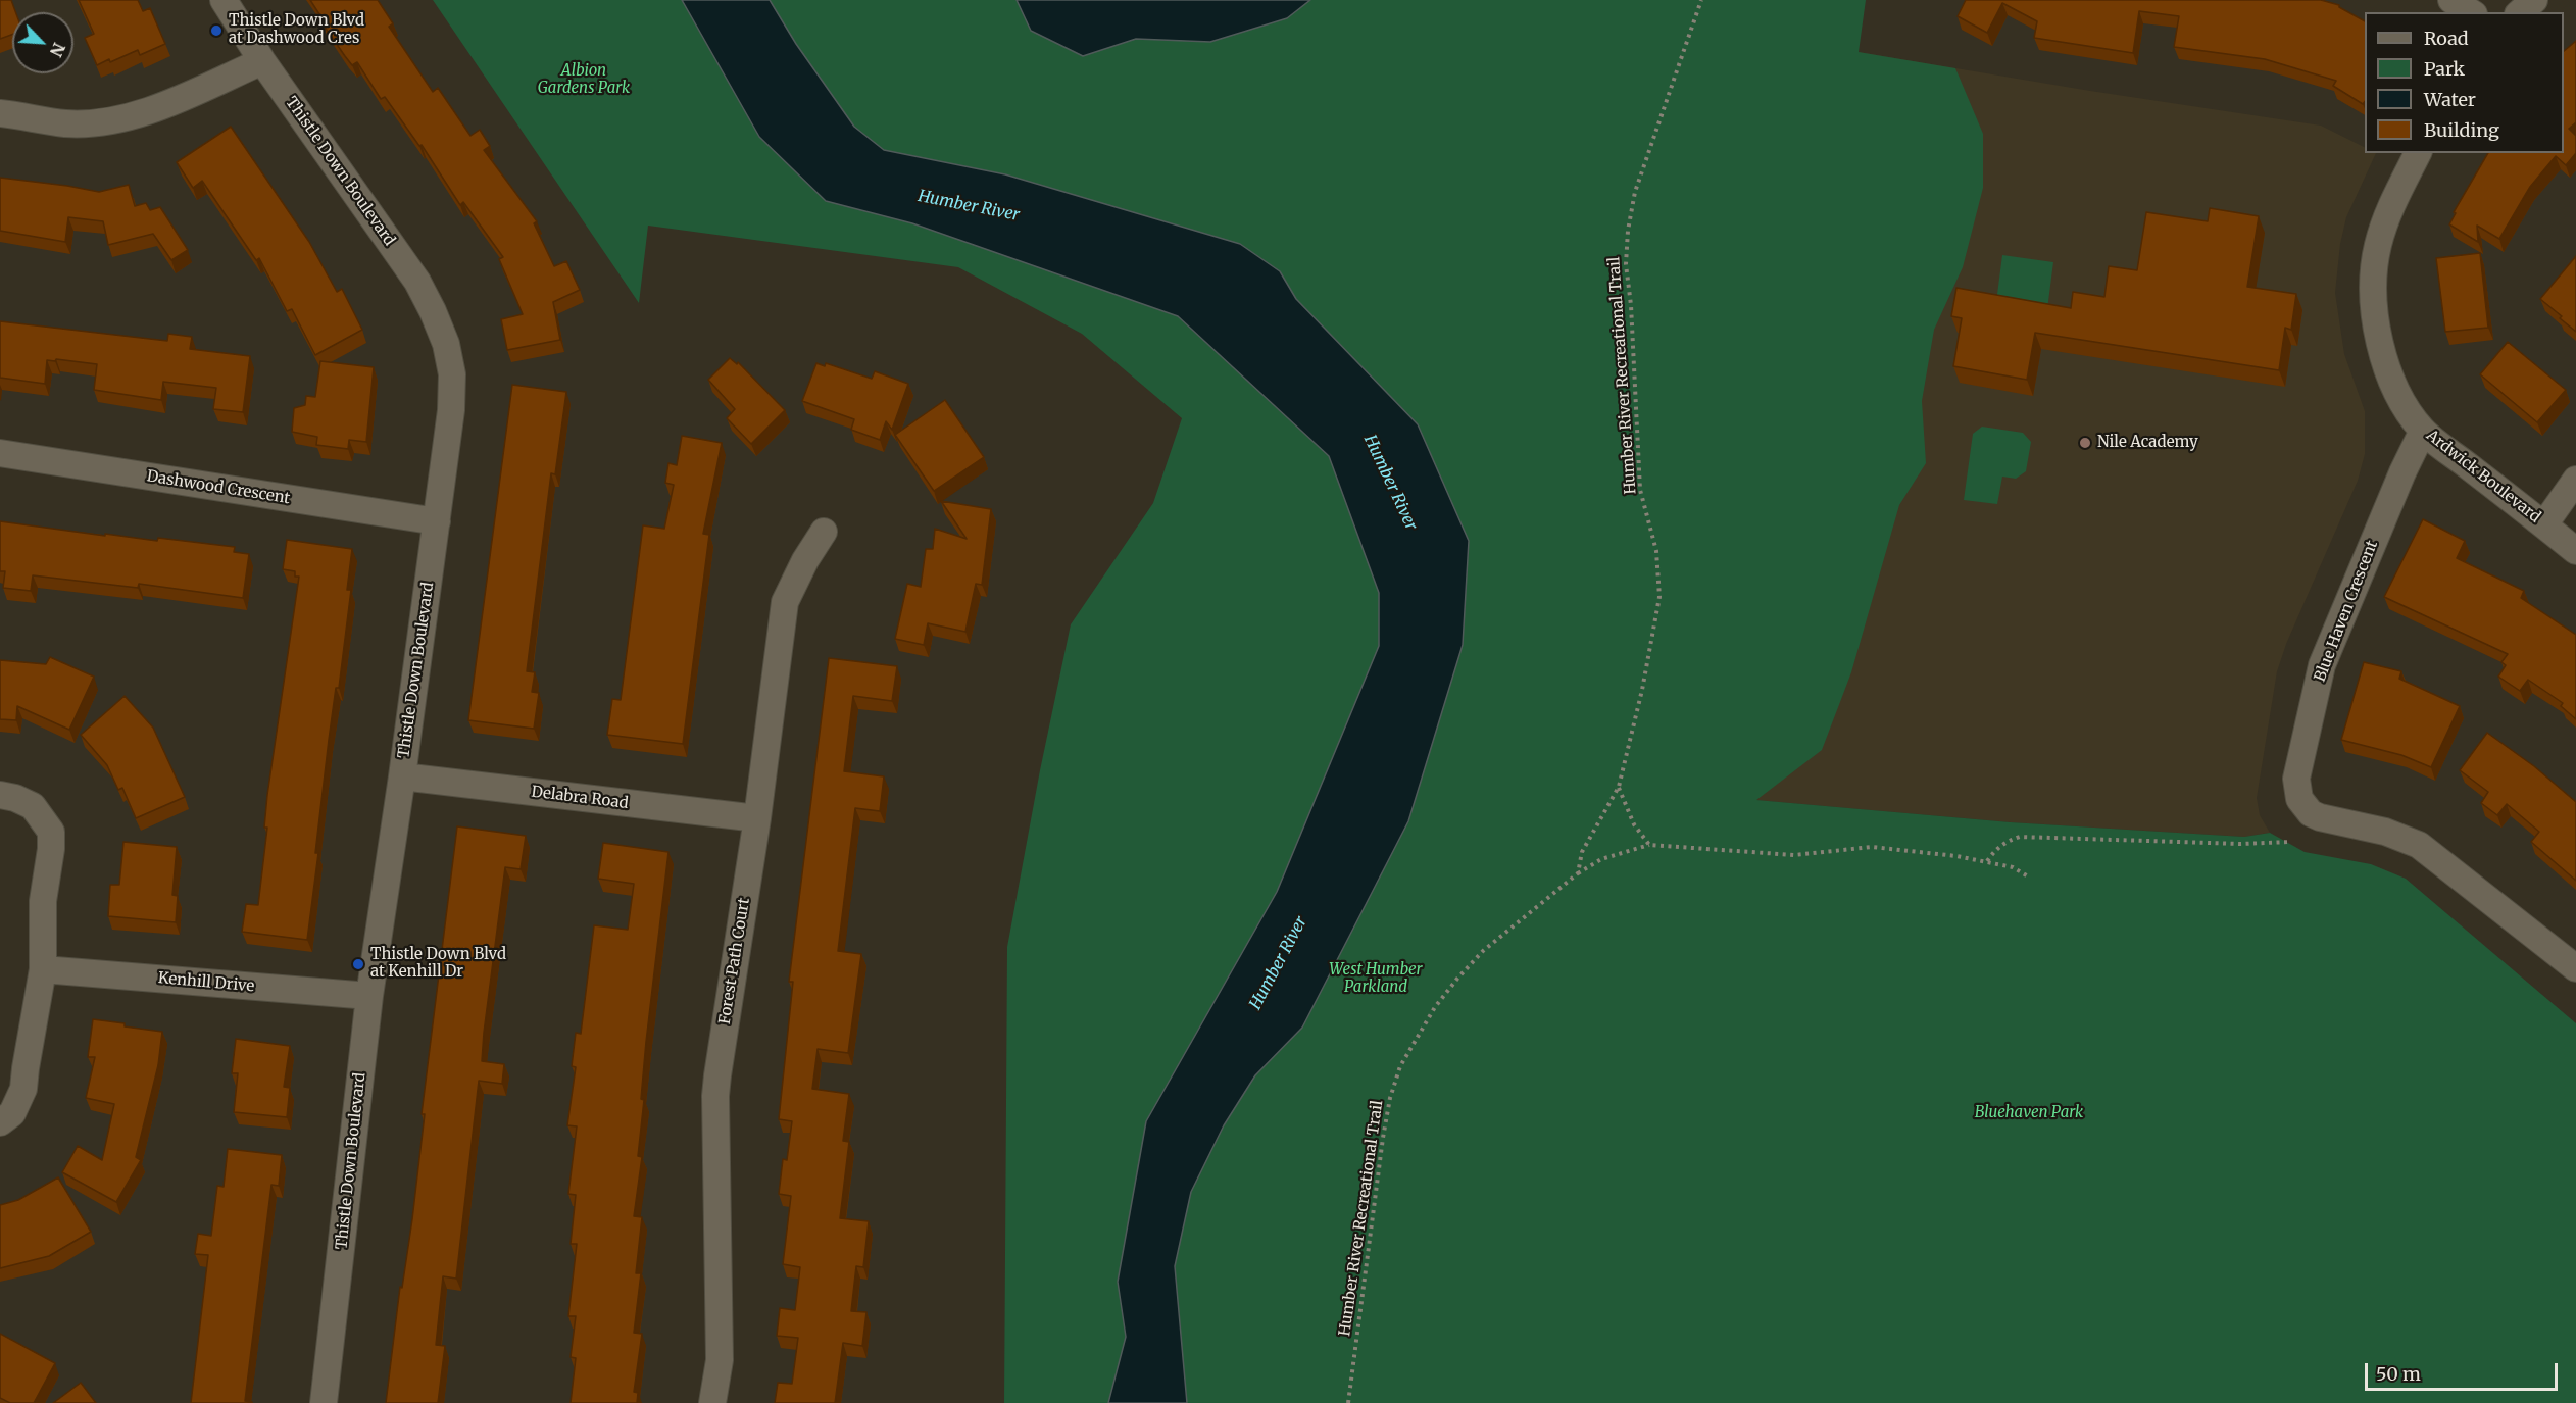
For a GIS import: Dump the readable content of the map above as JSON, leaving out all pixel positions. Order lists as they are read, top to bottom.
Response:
{
  "streets": {
    "street": [
      "Thistle Down Boulevard",
      "Ardwick Boulevard",
      "Dashwood Crescent",
      "Blue Haven Crescent",
      "Delabra Road",
      "Forest Path Court",
      "Kenhill Drive"
    ],
    "path": ["Humber River Recreational Trail"]
  },
  "crossings": [
    ["Thistle Down Boulevard", "Dashwood Crescent"],
    ["Thistle Down Boulevard", "Delabra Road"],
    ["Thistle Down Boulevard", "Kenhill Drive"],
    ["Ardwick Boulevard", "Blue Haven Crescent"],
    ["Delabra Road", "Forest Path Court"]
  ],
  "water": ["Humber River"],
  "parks": ["Albion Gardens Park", "West Humber Parkland", "Bluehaven Park"],
  "places": ["Thistle Down Blvd at Dashwood Cres", "Nile Academy", "Thistle Down Blvd at Kenhill Dr"],
  "legend": [
    "Road",
    "Park",
    "Water",
    "Building"
  ],
  "scale_bar": "50 m",
  "north": "bottom right"
}
